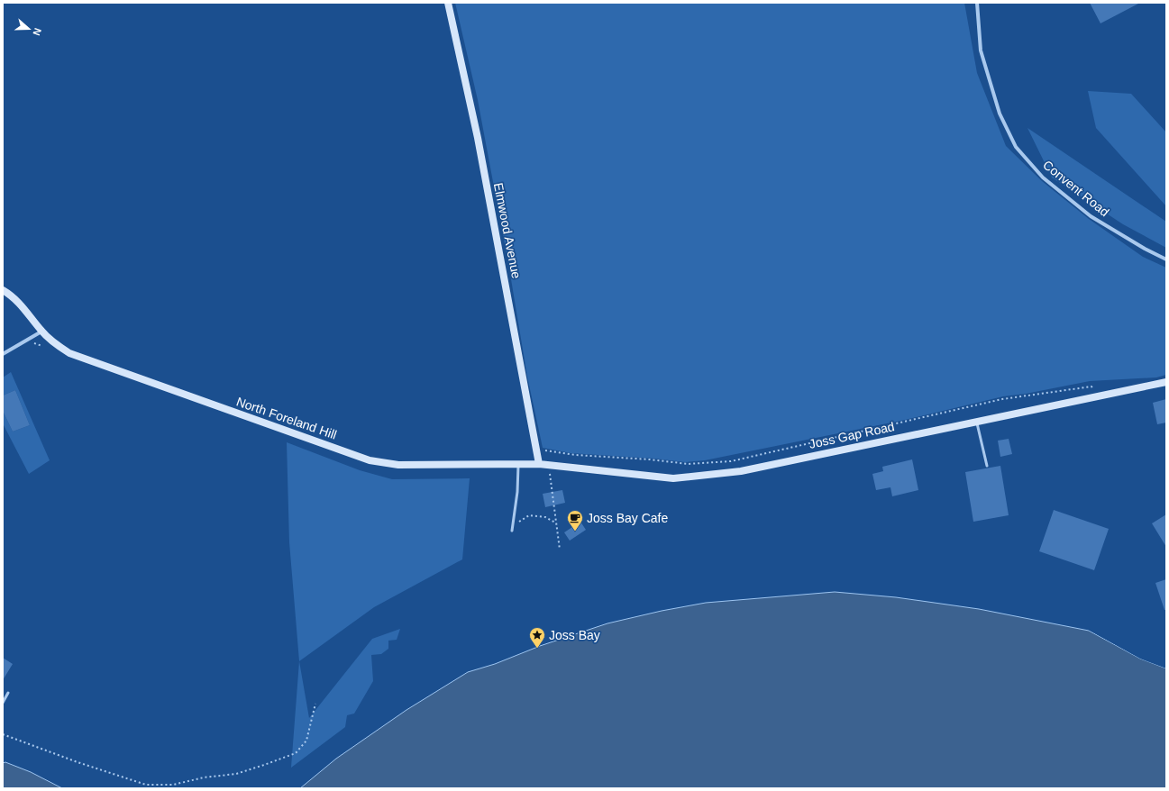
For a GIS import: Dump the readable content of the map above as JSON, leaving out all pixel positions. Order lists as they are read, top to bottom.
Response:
{
  "streets": {
    "main road": ["Elmwood Avenue", "North Foreland Hill", "Joss Gap Road"],
    "street": ["Convent Road"]
  },
  "crossings": [
    ["Elmwood Avenue", "North Foreland Hill"],
    ["Elmwood Avenue", "Joss Gap Road"],
    ["North Foreland Hill", "Joss Gap Road"]
  ],
  "places": {
    "cafe": ["Joss Bay Cafe"],
    "place": ["Joss Bay"]
  },
  "north": "right"
}
